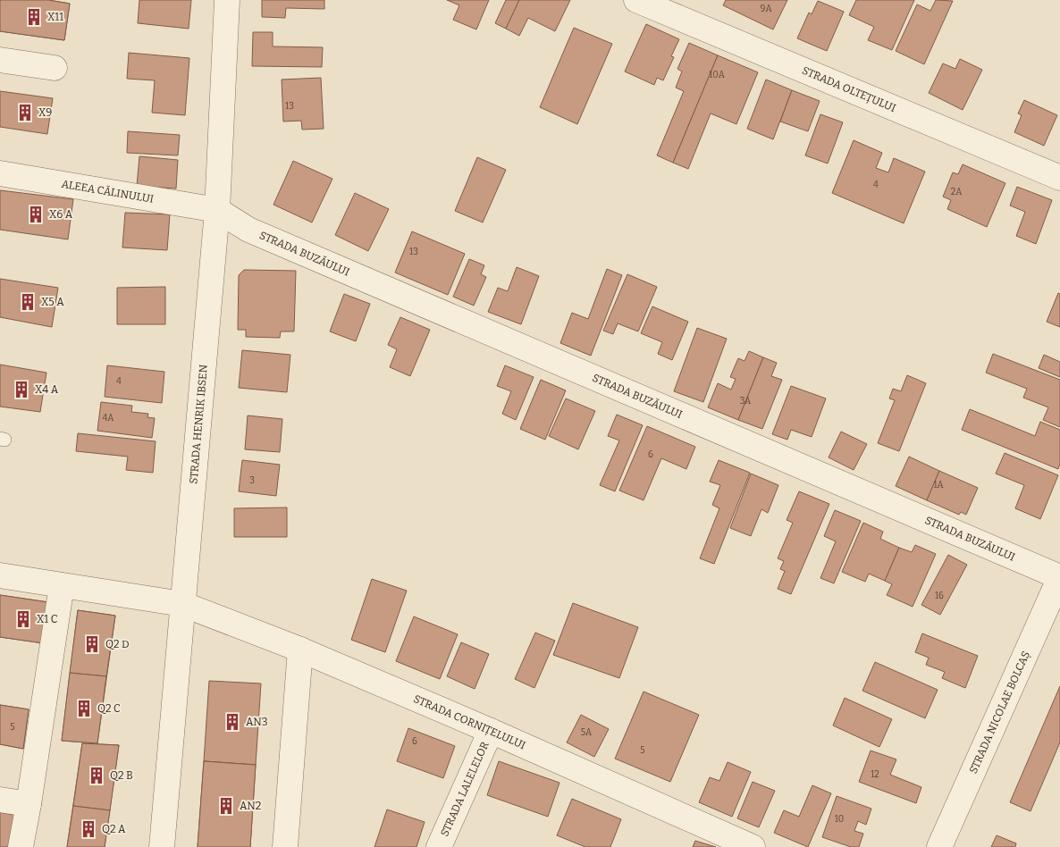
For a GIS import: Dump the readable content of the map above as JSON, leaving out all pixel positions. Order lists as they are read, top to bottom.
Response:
{
  "streets": {
    "street": [
      "STRADA OLTEȚULUI",
      "ALEEA CĂLINULUI",
      "STRADA BUZĂULUI",
      "STRADA HENRIK IBSEN",
      "STRADA NICOLAE BOLCAȘ",
      "STRADA CORNIȚELULUI",
      "STRADA LALELELOR"
    ]
  },
  "crossings": [
    ["ALEEA CĂLINULUI", "STRADA BUZĂULUI"],
    ["ALEEA CĂLINULUI", "STRADA HENRIK IBSEN"],
    ["STRADA BUZĂULUI", "STRADA HENRIK IBSEN"],
    ["STRADA BUZĂULUI", "STRADA NICOLAE BOLCAȘ"],
    ["STRADA HENRIK IBSEN", "STRADA CORNIȚELULUI"],
    ["STRADA CORNIȚELULUI", "STRADA LALELELOR"]
  ],
  "places": {
    "building": [
      "X11",
      "X9",
      "X6 A",
      "X5 A",
      "X4 A",
      "X1 C",
      "Q2 D",
      "Q2 C",
      "AN3",
      "Q2 B",
      "AN2",
      "Q2 A"
    ]
  },
  "house_numbers": [
    "9A",
    "10A",
    "13",
    "4",
    "2A",
    "13",
    "4",
    "3A",
    "4A",
    "6",
    "3",
    "1A",
    "16",
    "5",
    "5A",
    "6",
    "5",
    "12",
    "10"
  ]
}
